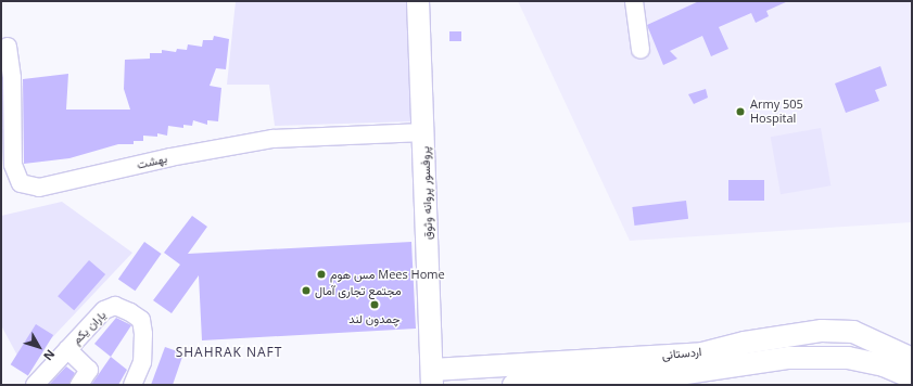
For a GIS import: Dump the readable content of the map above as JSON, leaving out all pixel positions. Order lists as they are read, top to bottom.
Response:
{
  "streets": {
    "main road": ["پروفسور پروانه وثوق", "اردستانی"],
    "street": ["بهشت", "یاران یکم"]
  },
  "crossings": [
    ["بهشت", "پروفسور پروانه وثوق"],
    ["پروفسور پروانه وثوق", "اردستانی"]
  ],
  "districts": ["SHAHRAK NAFT"],
  "places": [
    "Army 505 Hospital",
    "مس هوم Mees Home",
    "مجتمع تجاری آمال",
    "چمدون لند"
  ],
  "north": "bottom right"
}
